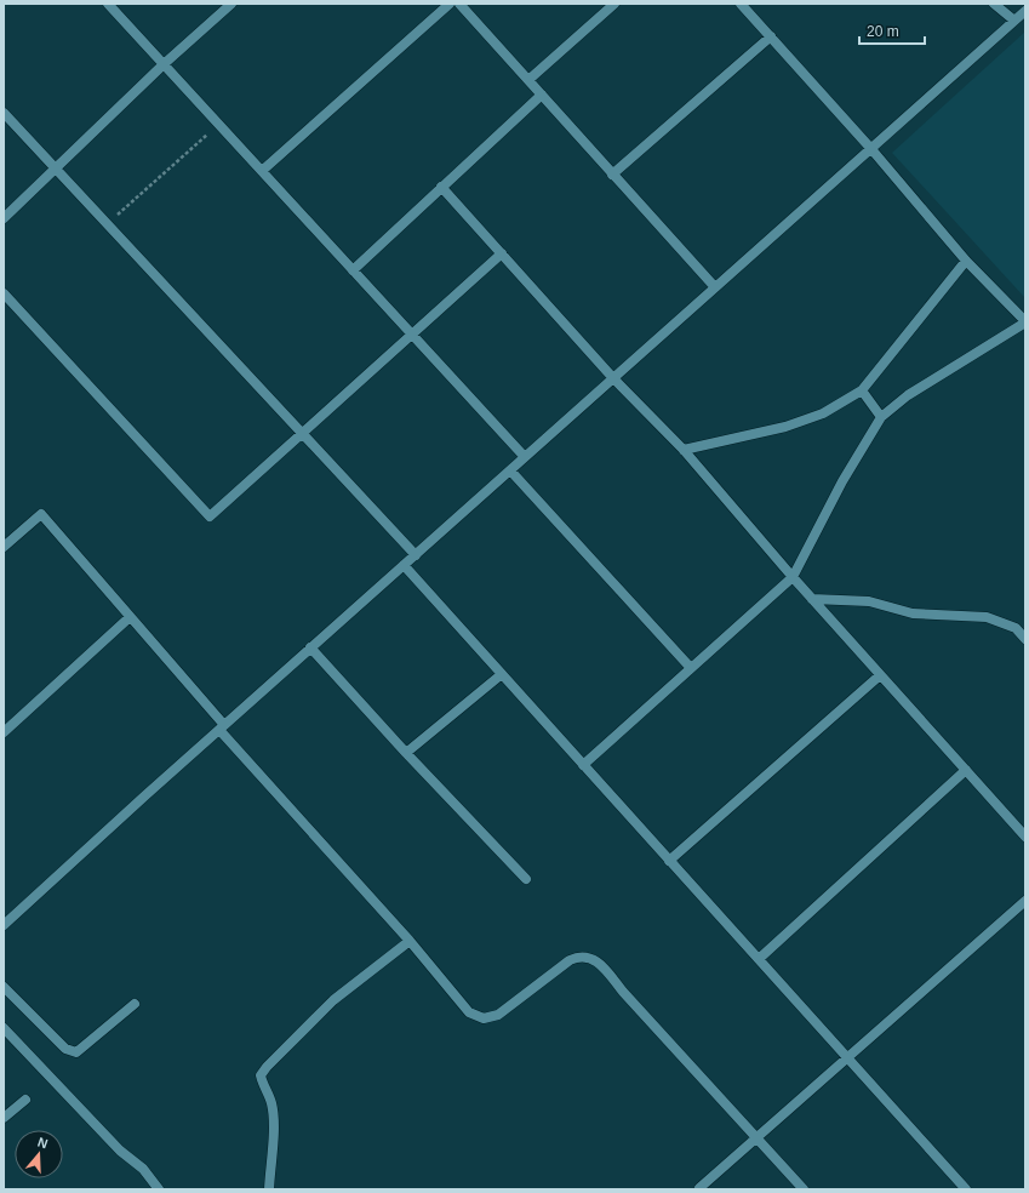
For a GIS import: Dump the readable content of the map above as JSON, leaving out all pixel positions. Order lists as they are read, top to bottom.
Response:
{
  "scale_bar": "20 m",
  "north": "top"
}
